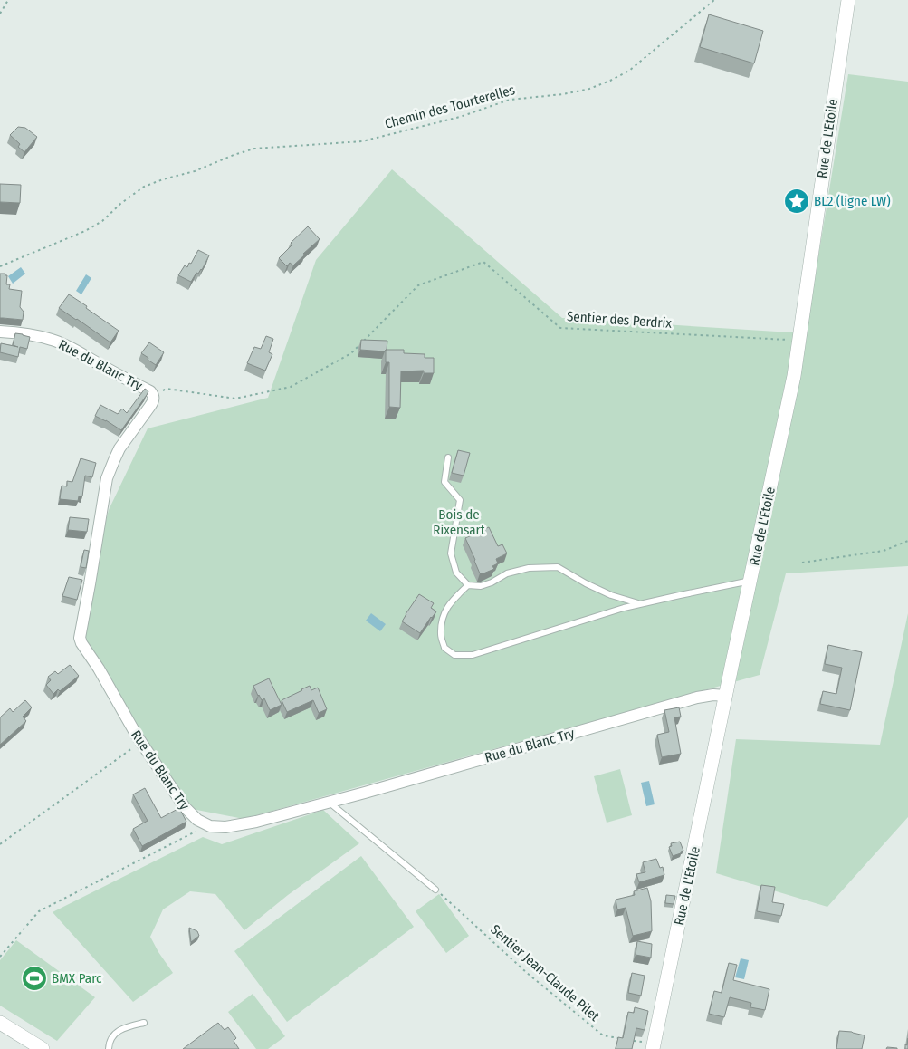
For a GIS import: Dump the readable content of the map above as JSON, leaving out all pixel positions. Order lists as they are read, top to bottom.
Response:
{
  "streets": {
    "street": ["Rue de L'Etoile", "Rue du Blanc Try"],
    "path": ["Chemin des Tourterelles", "Sentier des Perdrix", "Sentier Jean-Claude Pilet"]
  },
  "crossings": [
    ["Rue de L'Etoile", "Sentier des Perdrix"],
    ["Rue de L'Etoile", "Rue du Blanc Try"],
    ["Sentier des Perdrix", "Rue du Blanc Try"]
  ],
  "parks": ["Bois de Rixensart"],
  "places": {
    "place": ["BL2 (ligne LW)"],
    "sports": ["BMX Parc"]
  }
}
